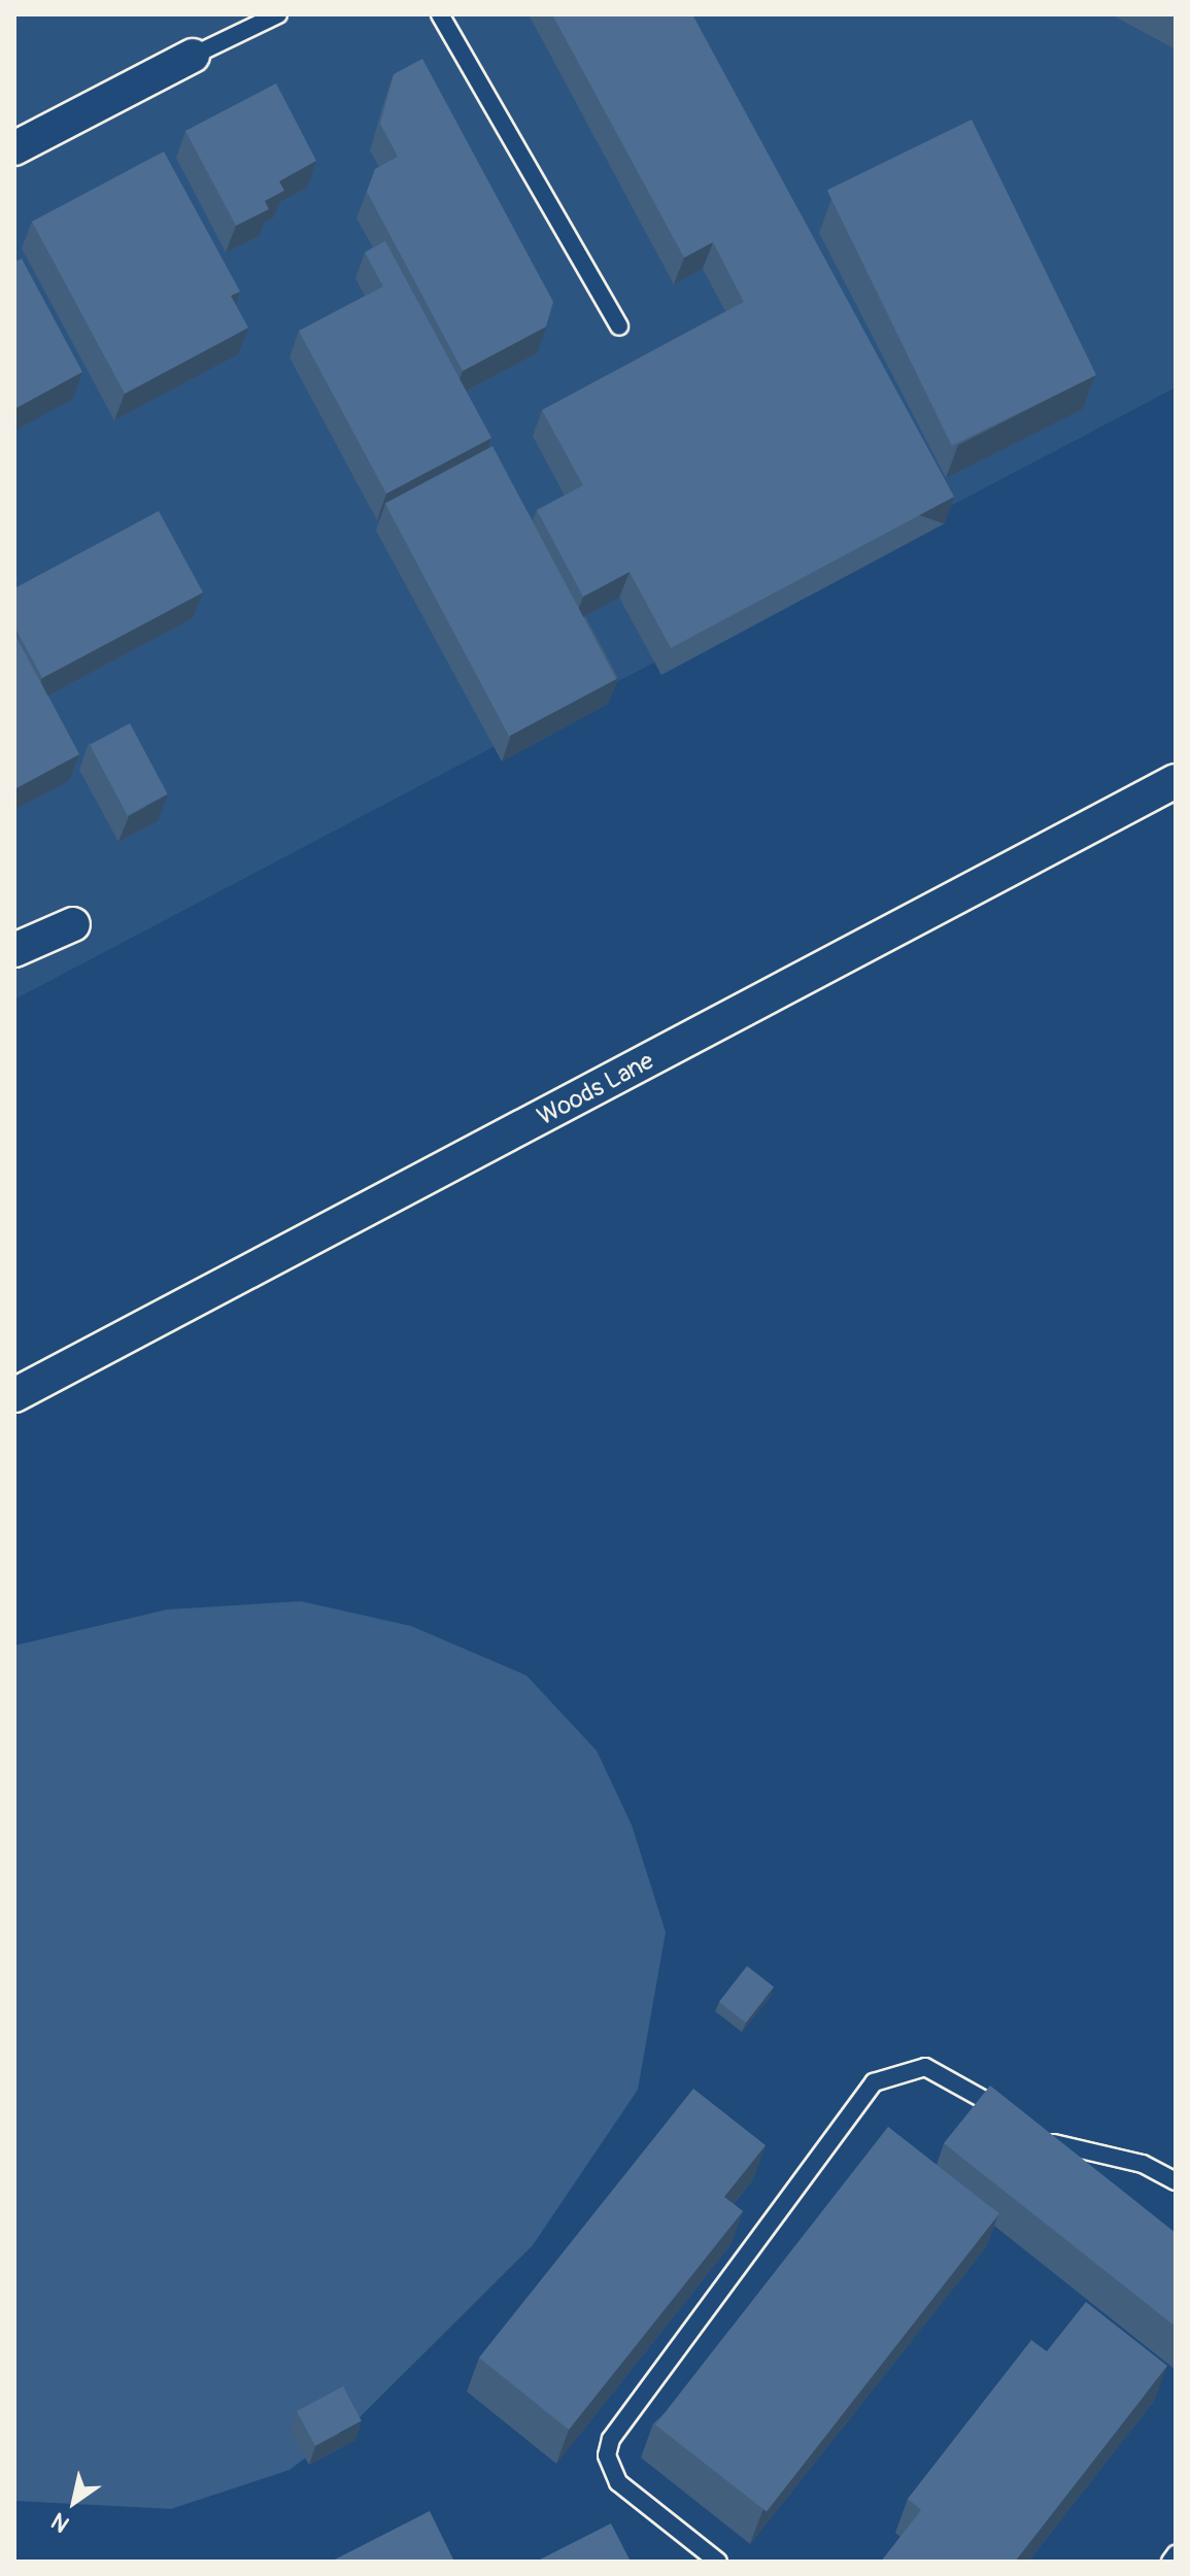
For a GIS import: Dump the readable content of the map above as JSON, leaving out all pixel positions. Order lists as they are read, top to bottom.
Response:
{
  "streets": {
    "street": ["Woods Lane"]
  },
  "north": "bottom left"
}
